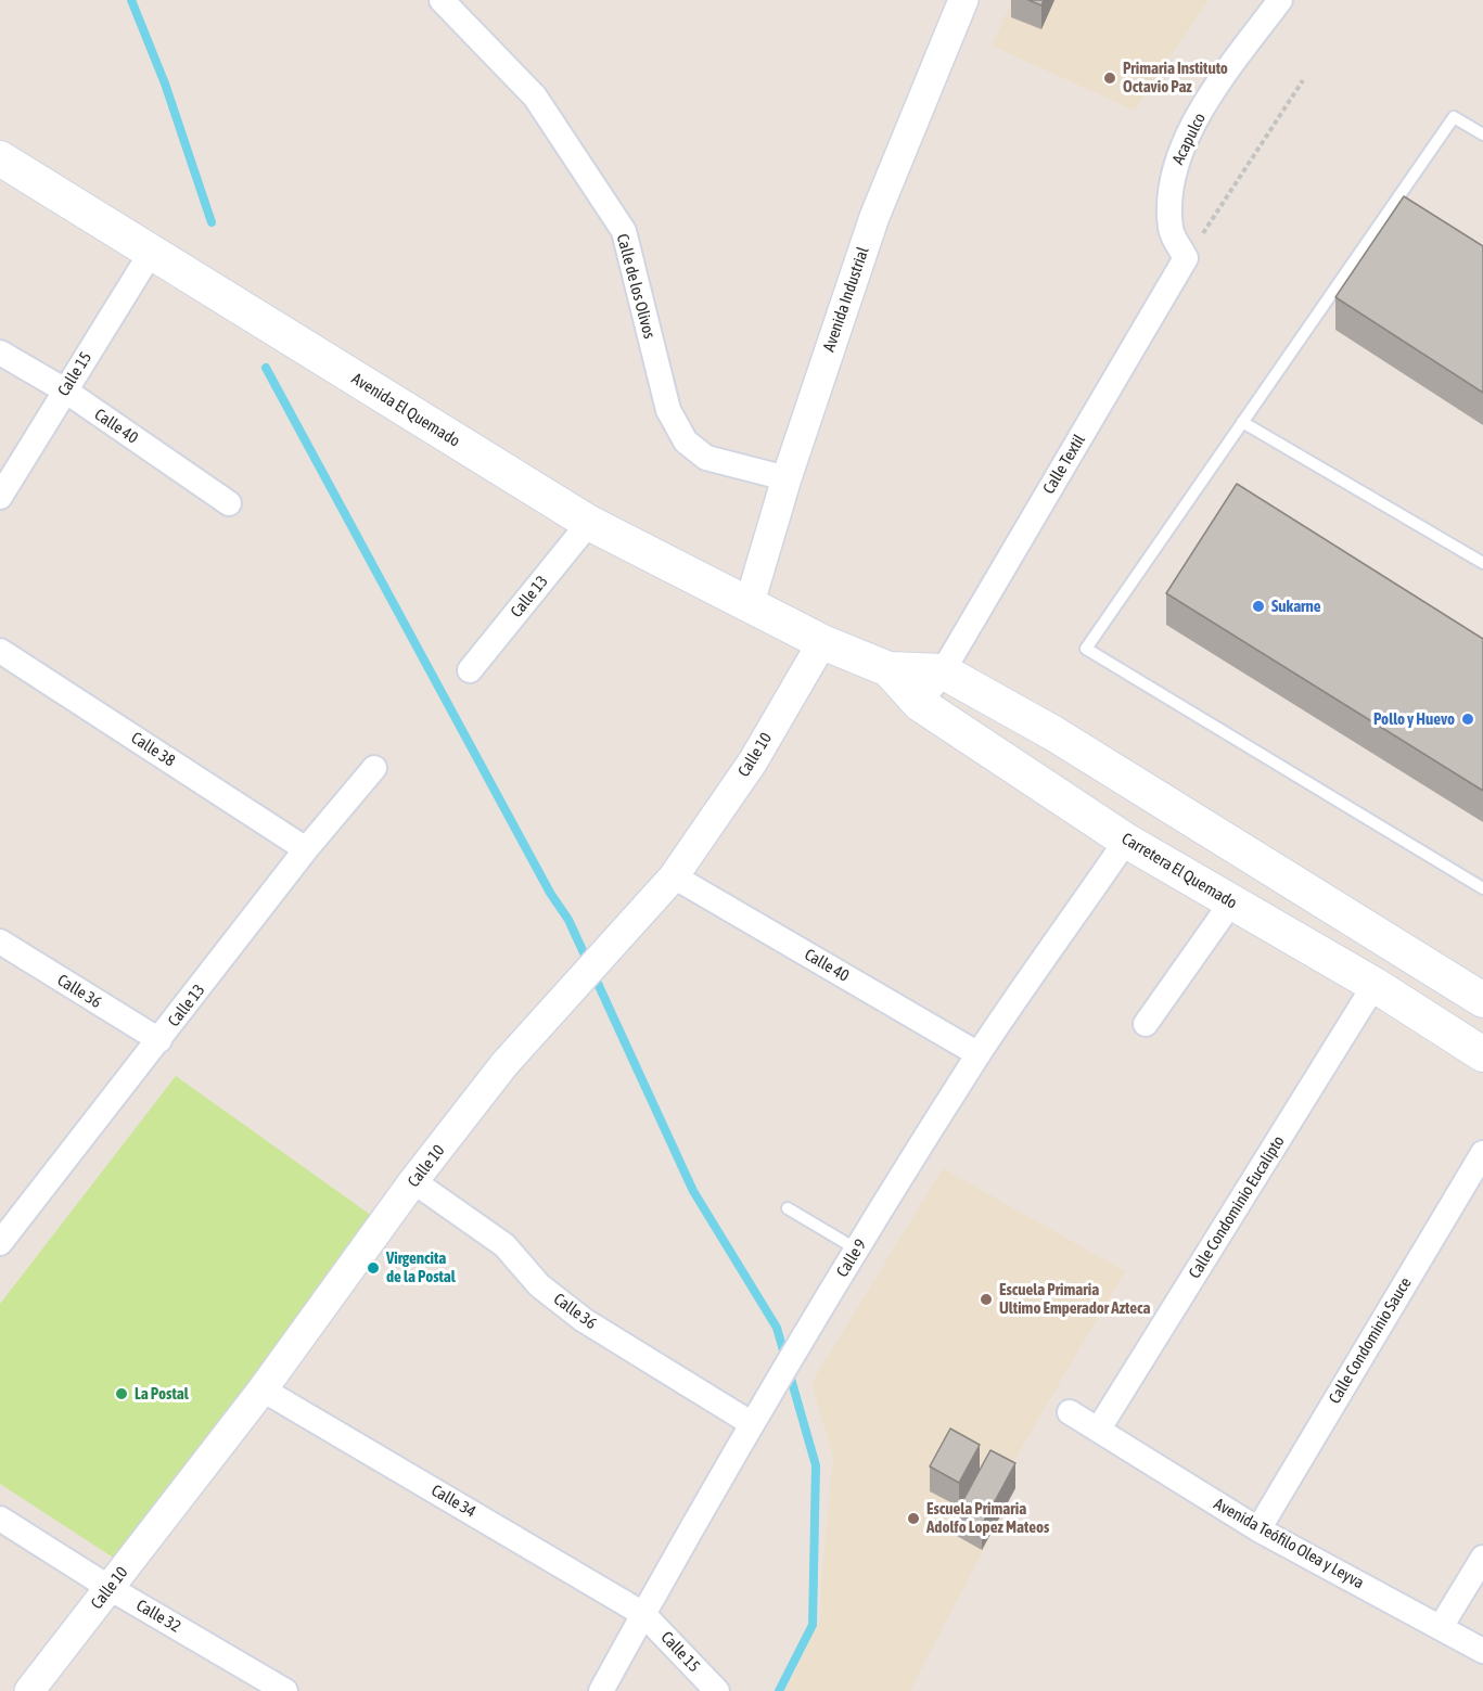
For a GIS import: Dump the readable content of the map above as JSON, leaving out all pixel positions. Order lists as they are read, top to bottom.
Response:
{
  "streets": {
    "main road": ["Avenida El Quemado", "Carretera El Quemado"],
    "street": [
      "Acapulco",
      "Calle de los Olivos",
      "Avenida Industrial",
      "Calle 15",
      "Calle 40",
      "Calle Textil",
      "Calle 13",
      "Calle 38",
      "Calle 10",
      "Calle 36",
      "Calle Condominio Eucalipto",
      "Calle 9",
      "Calle Condominio Sauce",
      "Calle 34",
      "Avenida Teófilo Olea y Leyva",
      "Calle 32"
    ]
  },
  "crossings": [
    ["Acapulco", "Calle Textil"],
    ["Calle de los Olivos", "Avenida Industrial"],
    ["Avenida Industrial", "Avenida El Quemado"],
    ["Calle 15", "Avenida El Quemado"],
    ["Calle 15", "Calle 40"],
    ["Calle 15", "Calle 9"],
    ["Calle 15", "Calle 34"],
    ["Avenida El Quemado", "Calle 13"],
    ["Avenida El Quemado", "Calle 10"],
    ["Avenida El Quemado", "Carretera El Quemado"],
    ["Calle 40", "Calle 10"],
    ["Calle 40", "Calle 9"],
    ["Calle Textil", "Carretera El Quemado"],
    ["Calle 13", "Calle 38"],
    ["Calle 13", "Calle 36"],
    ["Calle 10", "Carretera El Quemado"],
    ["Calle 10", "Calle 36"],
    ["Calle 10", "Calle 34"],
    ["Calle 10", "Calle 32"],
    ["Carretera El Quemado", "Calle Condominio Eucalipto"],
    ["Carretera El Quemado", "Calle 9"],
    ["Calle 36", "Calle 9"],
    ["Calle Condominio Eucalipto", "Avenida Teófilo Olea y Leyva"],
    ["Calle 9", "Calle 34"],
    ["Calle Condominio Sauce", "Avenida Teófilo Olea y Leyva"]
  ],
  "places": [
    "Primaria Instituto Octavio Paz",
    "Sukarne",
    "Pollo y Huevo",
    "Virgencita de la Postal",
    "Escuela Primaria Ultimo Emperador Azteca",
    "La Postal",
    "Escuela Primaria Adolfo Lopez Mateos"
  ]
}
